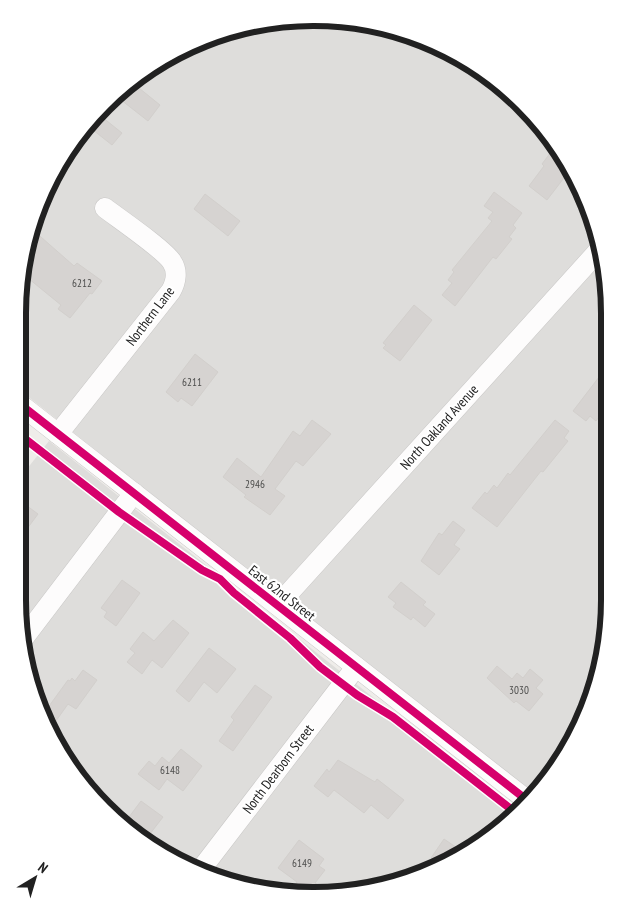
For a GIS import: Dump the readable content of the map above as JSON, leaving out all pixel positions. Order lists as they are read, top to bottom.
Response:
{
  "streets": {
    "street": [
      "Northern Lane",
      "North Oakland Avenue",
      "East 62nd Street",
      "North Dearborn Street"
    ]
  },
  "crossings": [
    ["Northern Lane", "East 62nd Street"],
    ["North Oakland Avenue", "East 62nd Street"],
    ["East 62nd Street", "North Dearborn Street"]
  ],
  "house_numbers": [
    "6212",
    "6211",
    "2946",
    "3030",
    "6148",
    "6149"
  ],
  "north": "top right"
}
